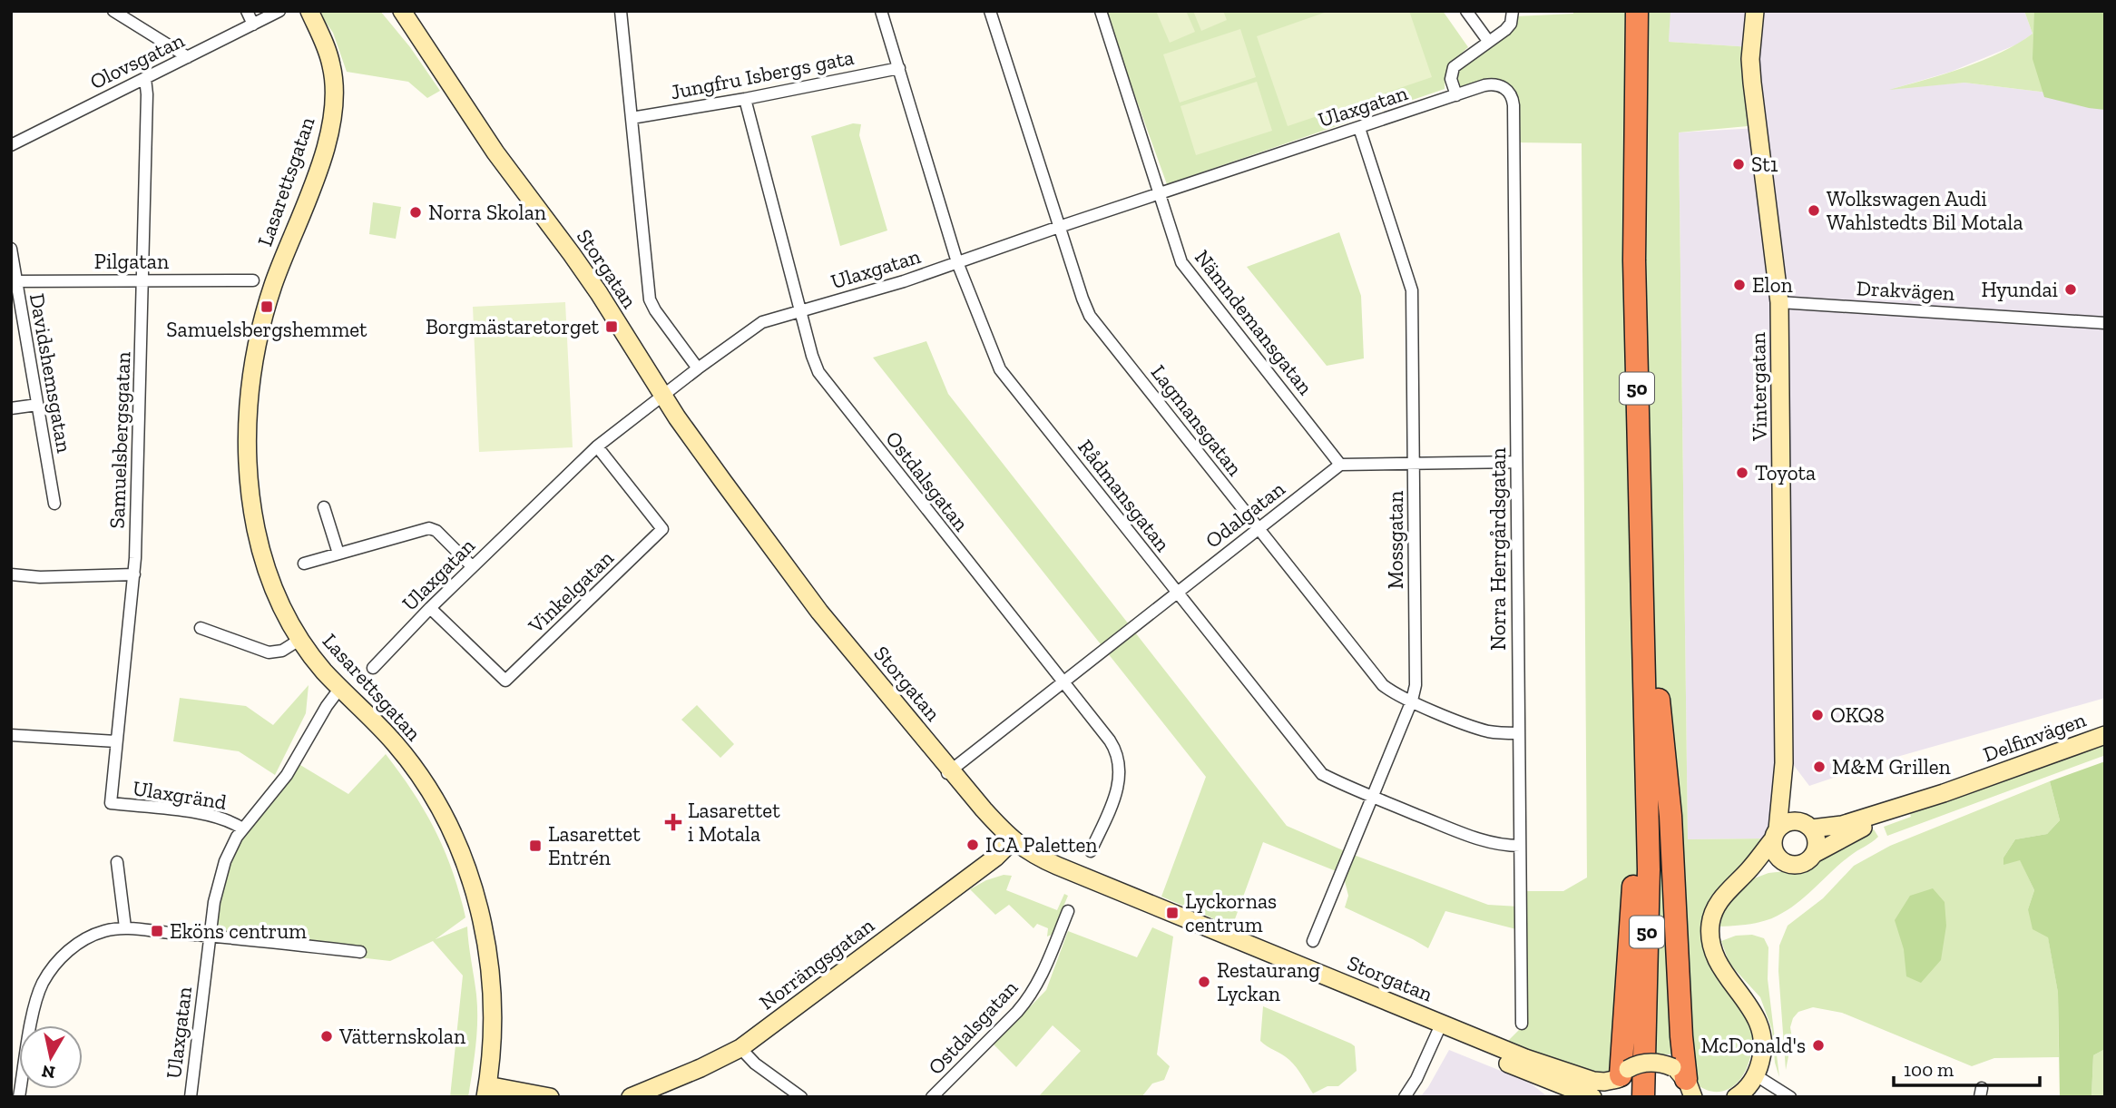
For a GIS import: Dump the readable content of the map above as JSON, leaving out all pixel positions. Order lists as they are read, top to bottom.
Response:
{
  "streets": {
    "highway": ["50"],
    "street": [
      "Olovsgatan",
      "Jungfru Isbergs gata",
      "Ulaxgatan",
      "Lasarettsgatan",
      "Pilgatan",
      "Storgatan",
      "Drakvägen",
      "Nämndemansgatan",
      "Davidshemsgatan",
      "Vintergatan",
      "Lagmansgatan",
      "Samuelsbergsgatan",
      "Ostdalsgatan",
      "Rådmansgatan",
      "Odalgatan",
      "Mossgatan",
      "Norra Herrgårdsgatan",
      "Vinkelgatan",
      "Delfinvägen",
      "Ulaxgränd",
      "Norrängsgatan"
    ]
  },
  "crossings": [
    ["Olovsgatan", "Samuelsbergsgatan"],
    ["Jungfru Isbergs gata", "Ostdalsgatan"],
    ["Jungfru Isbergs gata", "Rådmansgatan"],
    ["Ulaxgatan", "Lasarettsgatan"],
    ["Ulaxgatan", "Storgatan"],
    ["Ulaxgatan", "Nämndemansgatan"],
    ["Ulaxgatan", "Lagmansgatan"],
    ["Ulaxgatan", "Ostdalsgatan"],
    ["Ulaxgatan", "Rådmansgatan"],
    ["Ulaxgatan", "Mossgatan"],
    ["Ulaxgatan", "Norra Herrgårdsgatan"],
    ["Ulaxgatan", "Vinkelgatan"],
    ["Ulaxgatan", "Ulaxgränd"],
    ["Pilgatan", "Davidshemsgatan"],
    ["Pilgatan", "Samuelsbergsgatan"],
    ["Storgatan", "50"],
    ["Storgatan", "Odalgatan"],
    ["Storgatan", "Norrängsgatan"],
    ["Drakvägen", "Vintergatan"],
    ["Nämndemansgatan", "Odalgatan"],
    ["Vintergatan", "Delfinvägen"],
    ["Lagmansgatan", "Odalgatan"],
    ["Lagmansgatan", "Mossgatan"],
    ["Lagmansgatan", "Norra Herrgårdsgatan"],
    ["Samuelsbergsgatan", "Ulaxgränd"],
    ["Ostdalsgatan", "Odalgatan"],
    ["Rådmansgatan", "Odalgatan"],
    ["Rådmansgatan", "Mossgatan"],
    ["Rådmansgatan", "Norra Herrgårdsgatan"]
  ],
  "places": {
    "other": [
      "St1",
      "Wolkswagen Audi Wahlstedts Bil Motala",
      "Norra Skolan",
      "Elon",
      "Hyundai",
      "Toyota",
      "OKQ8",
      "M&M Grillen",
      "ICA Paletten",
      "Restaurang Lyckan",
      "Vätternskolan",
      "McDonald's"
    ],
    "transit": [
      "Samuelsbergshemmet",
      "Borgmästaretorget",
      "Lasarettet Entrén",
      "Lyckornas centrum",
      "Eköns centrum"
    ],
    "health": ["Lasarettet i Motala"]
  },
  "scale_bar": "100 m",
  "north": "bottom"
}
